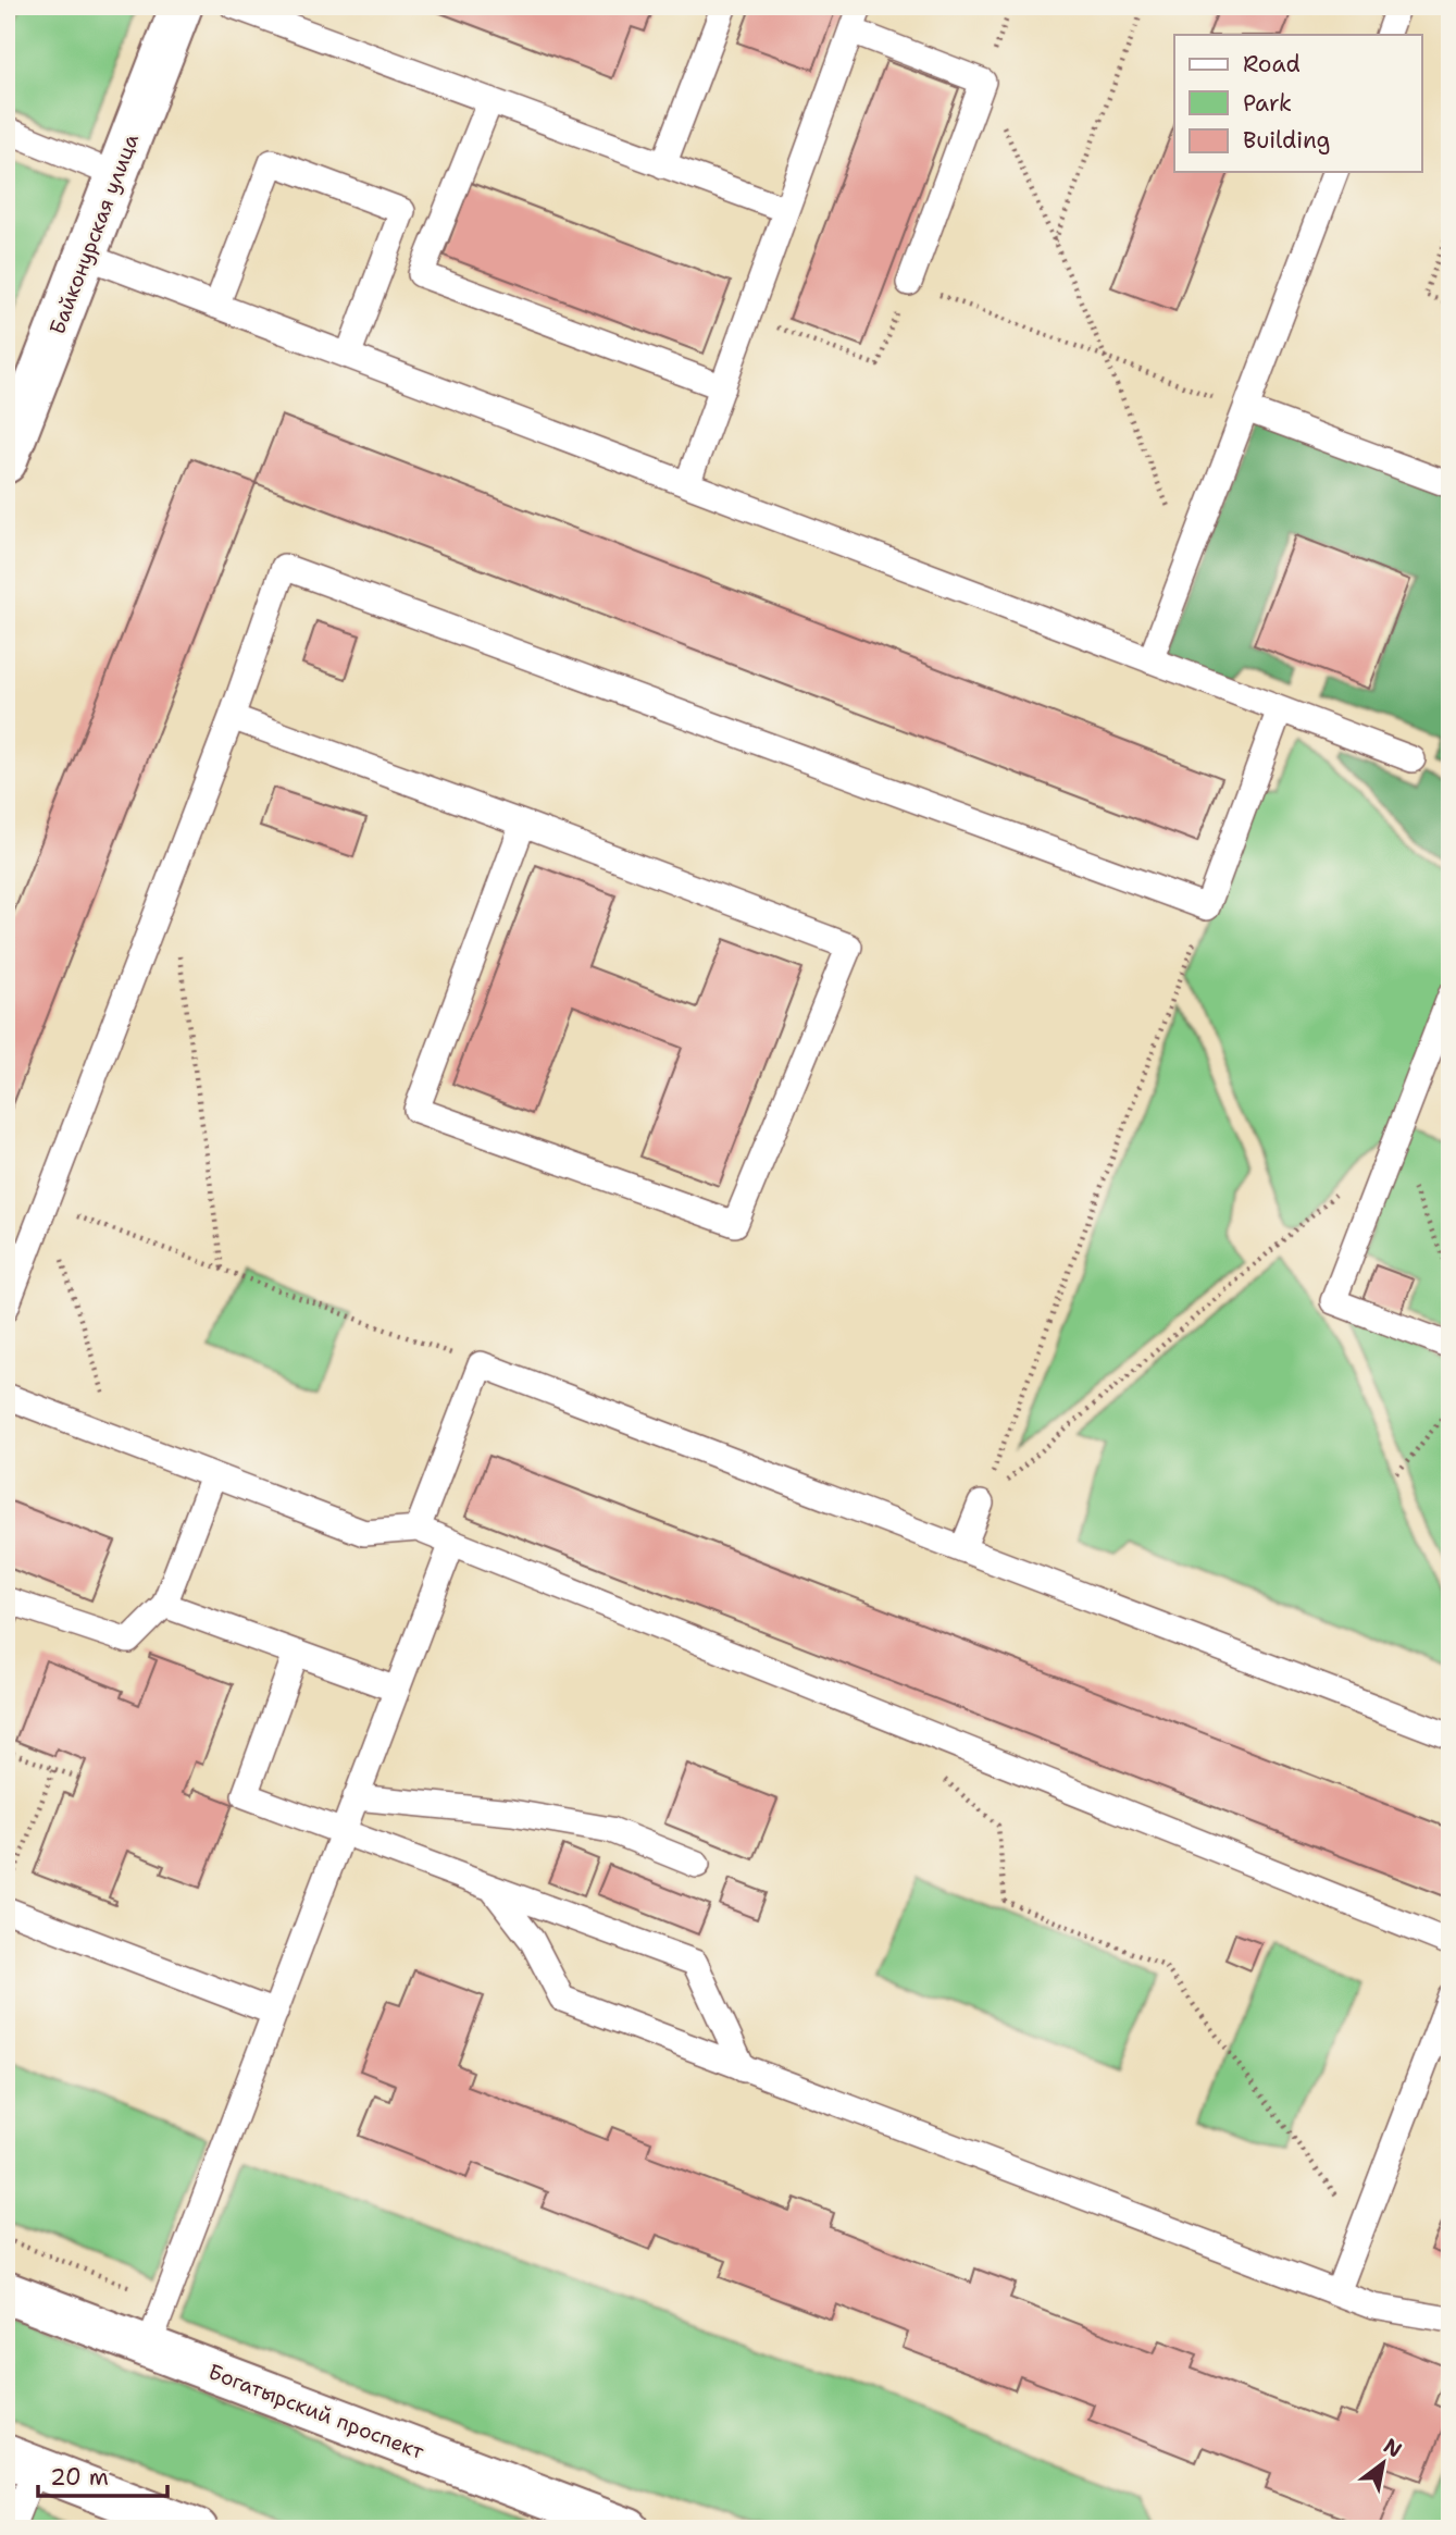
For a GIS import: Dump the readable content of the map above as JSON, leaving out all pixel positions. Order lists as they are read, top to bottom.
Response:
{
  "streets": {
    "main road": ["Байконурская улица", "Богатырский проспект"]
  },
  "legend": ["Road", "Park", "Building"],
  "scale_bar": "20 m",
  "north": "top right"
}
